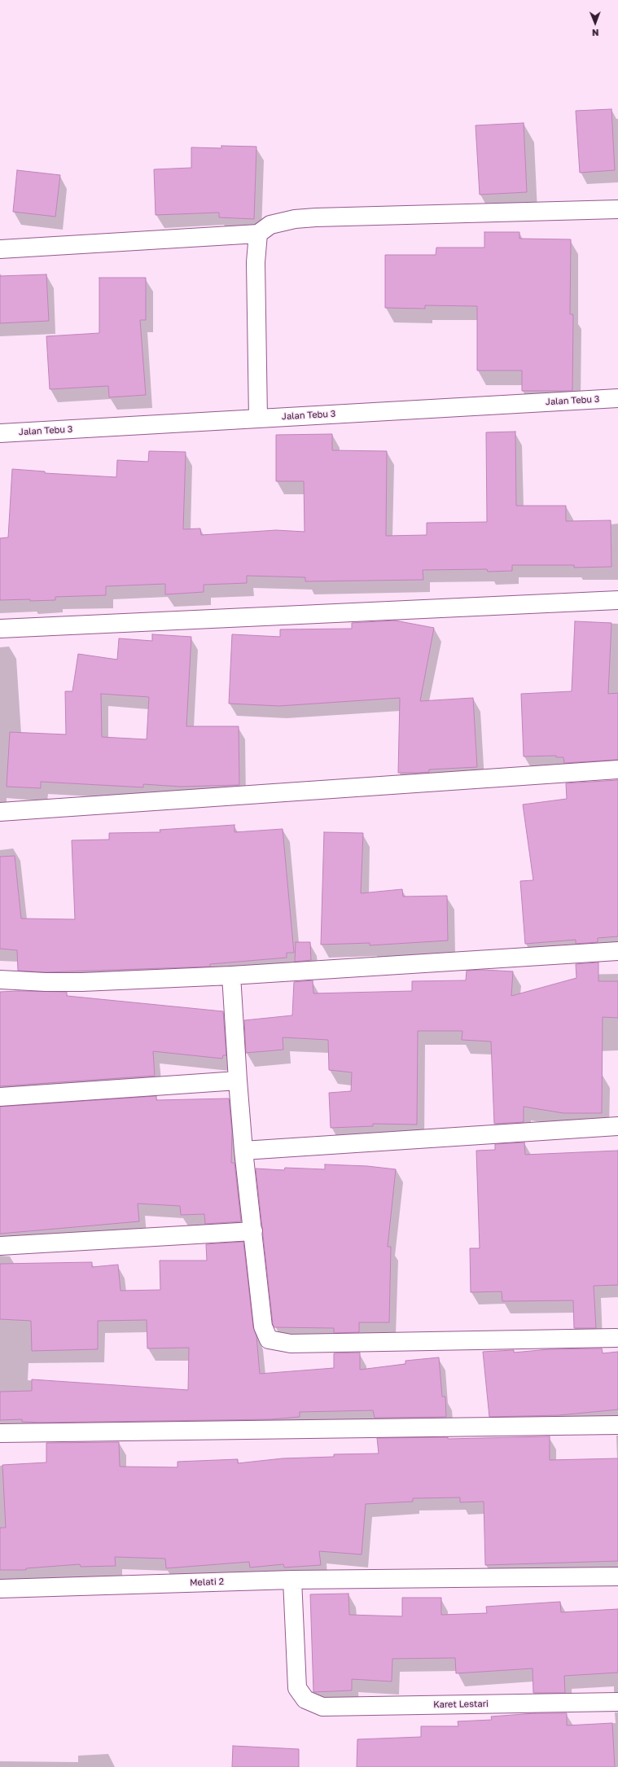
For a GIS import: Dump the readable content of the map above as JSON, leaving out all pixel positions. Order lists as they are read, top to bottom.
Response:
{
  "streets": {
    "street": ["Jalan Tebu 3", "Melati 2", "Karet Lestari"]
  },
  "crossings": [
    ["Melati 2", "Karet Lestari"]
  ],
  "north": "bottom"
}
